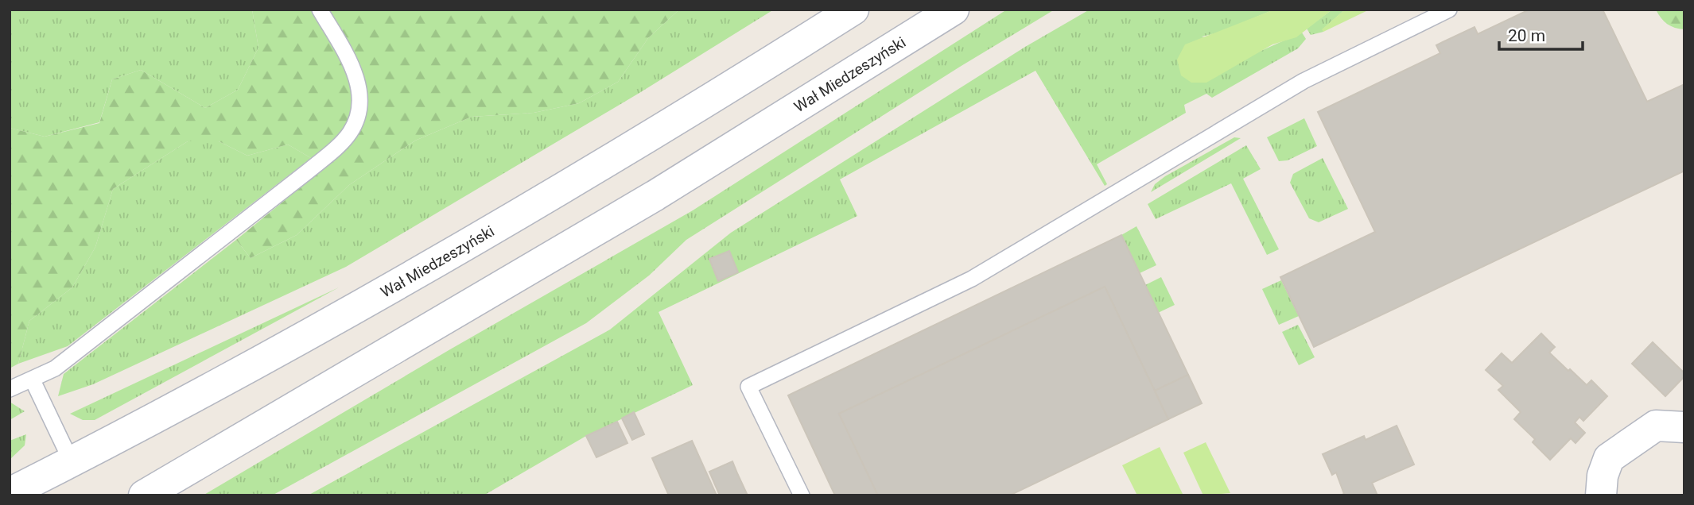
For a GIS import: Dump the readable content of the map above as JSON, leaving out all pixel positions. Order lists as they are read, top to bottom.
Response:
{
  "streets": {
    "main road": ["Wał Miedzeszyński"]
  },
  "scale_bar": "20 m"
}
